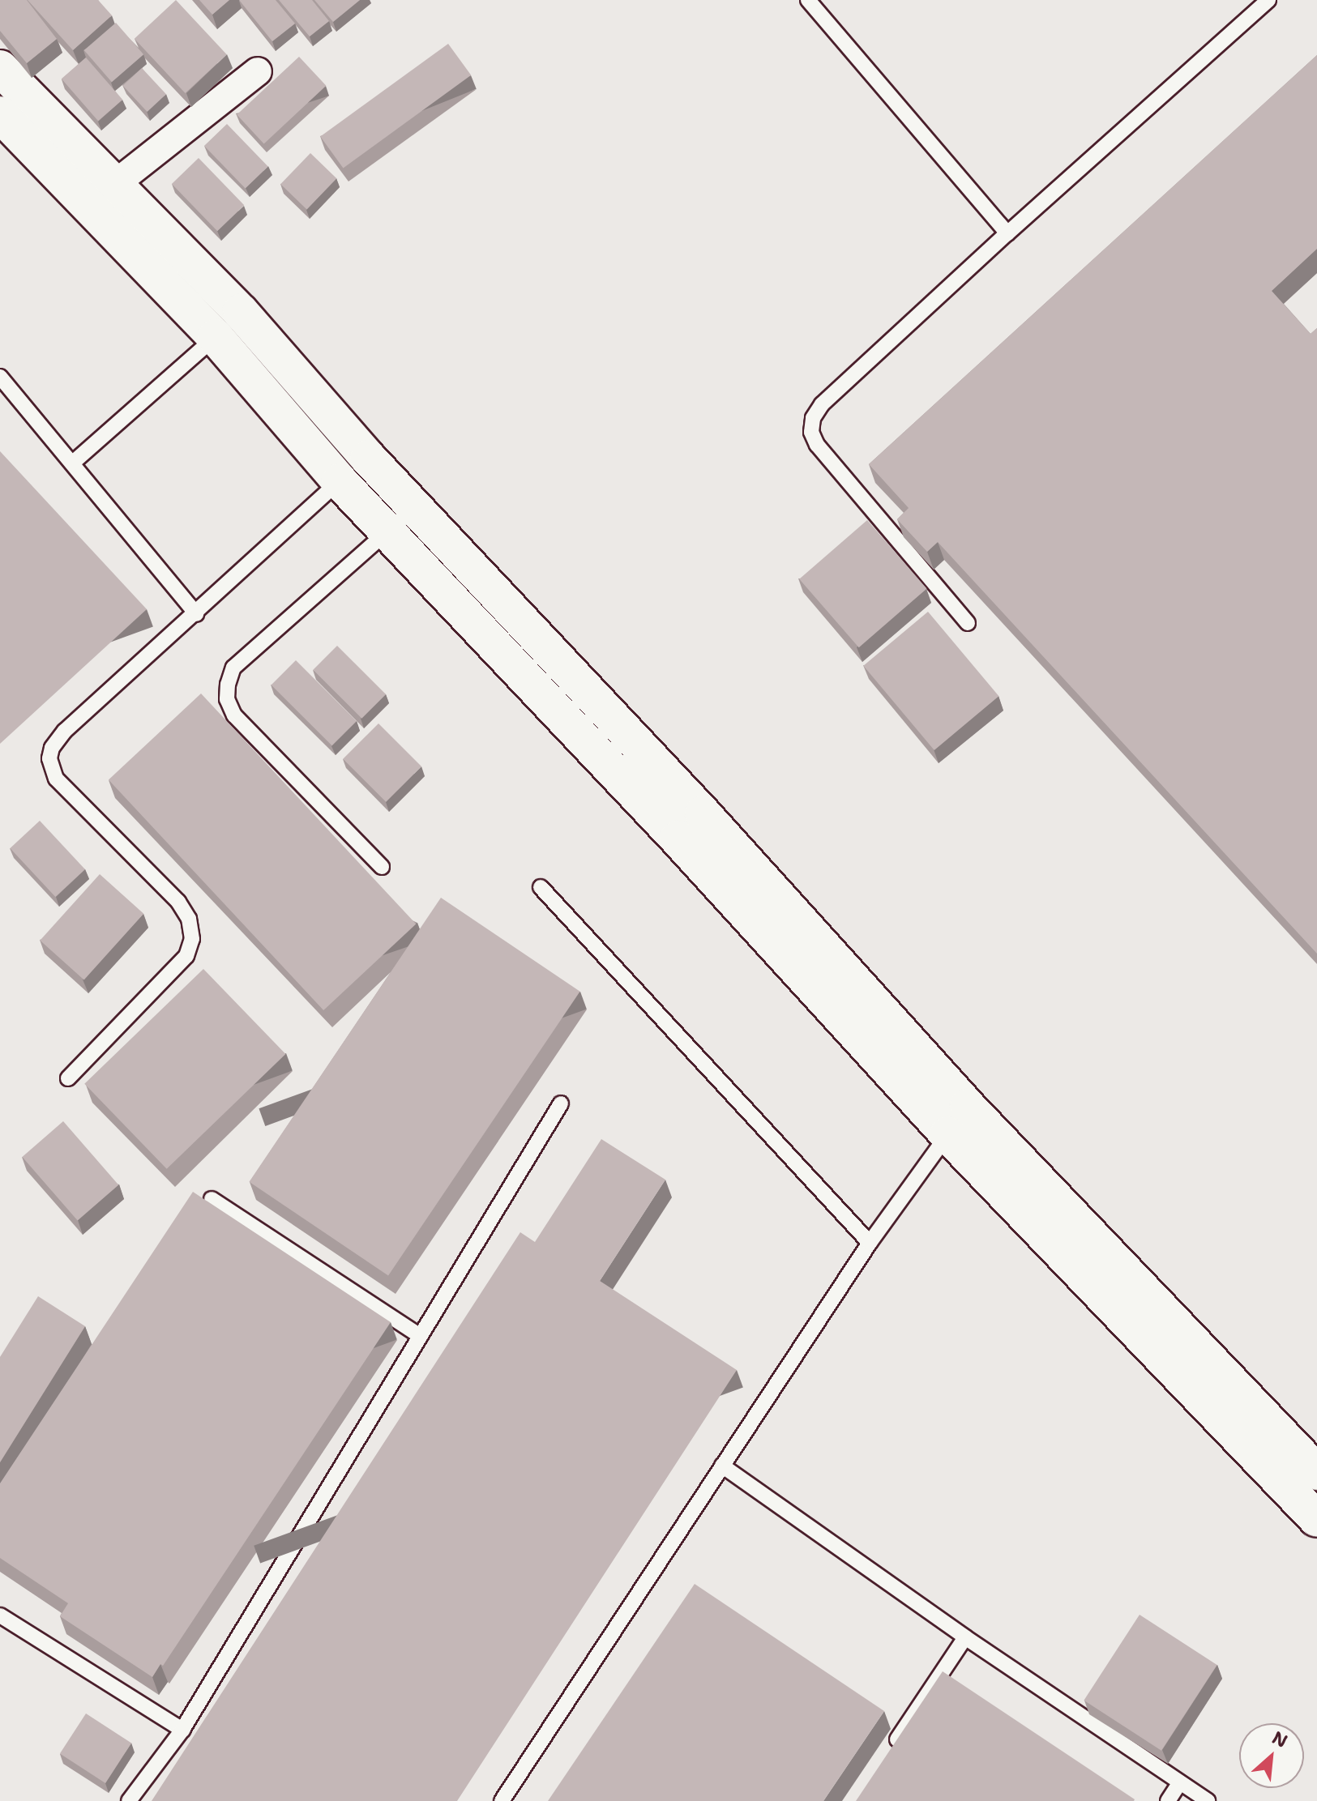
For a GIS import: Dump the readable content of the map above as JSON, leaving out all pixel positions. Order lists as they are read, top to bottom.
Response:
{
  "north": "top right"
}
